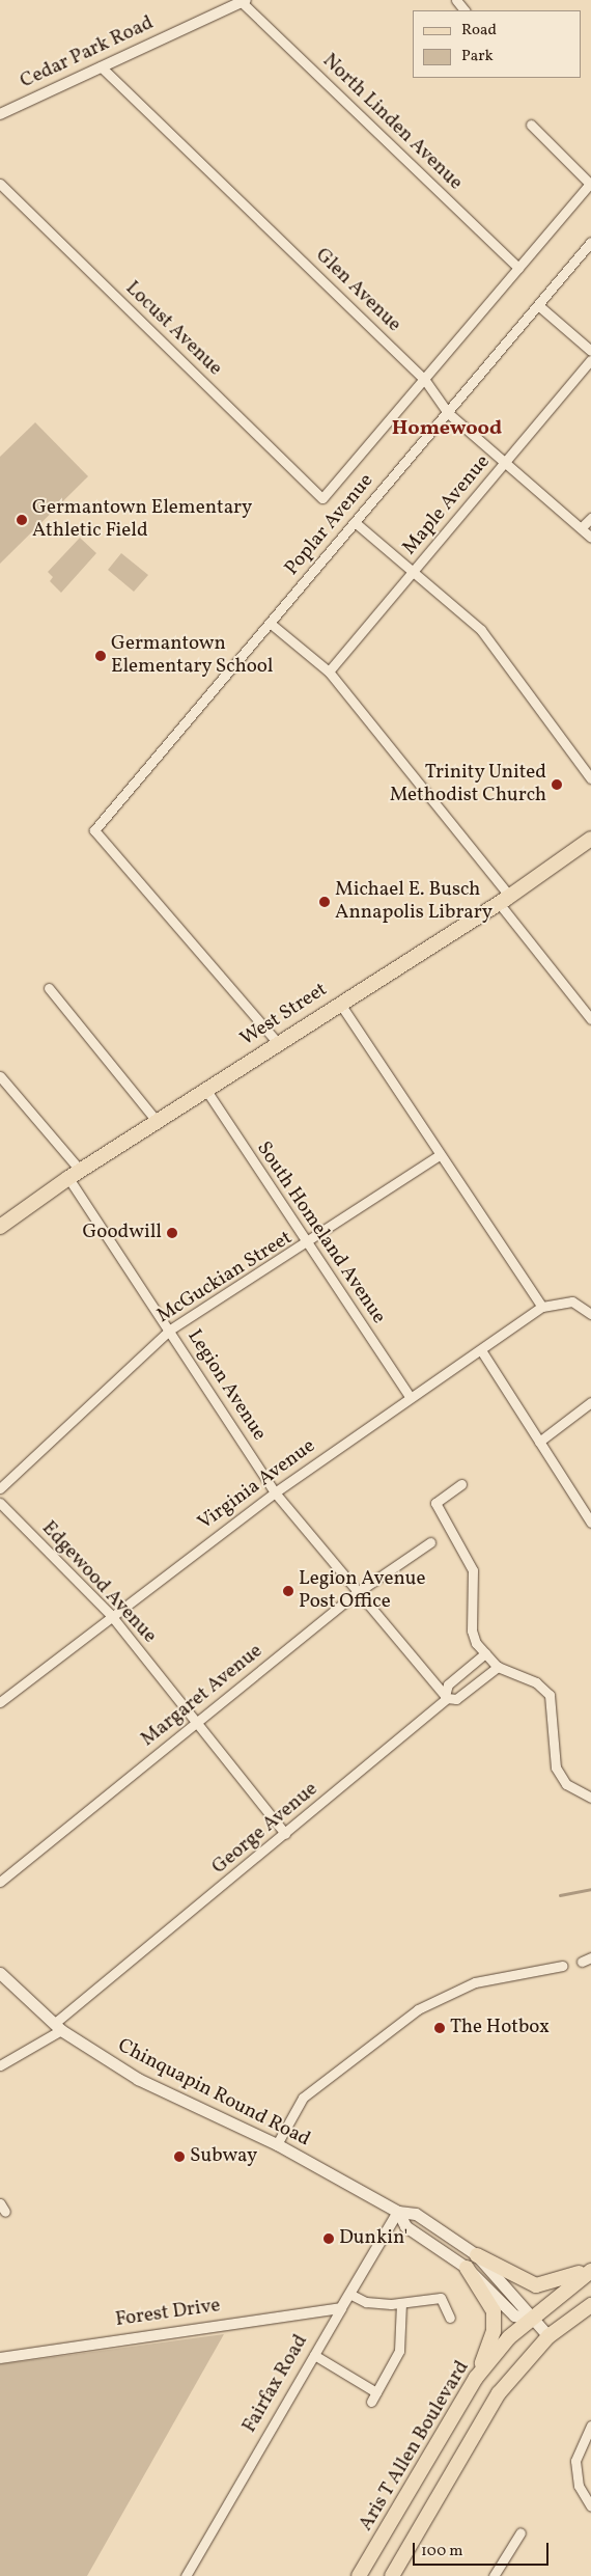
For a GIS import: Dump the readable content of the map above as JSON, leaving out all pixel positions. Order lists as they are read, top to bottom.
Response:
{
  "streets": {
    "main road": ["West Street", "Chinquapin Round Road", "Aris T Allen Boulevard"],
    "street": [
      "Cedar Park Road",
      "North Linden Avenue",
      "Glen Avenue",
      "Locust Avenue",
      "Maple Avenue",
      "Poplar Avenue",
      "South Homeland Avenue",
      "McGuckian Street",
      "Legion Avenue",
      "Virginia Avenue",
      "Edgewood Avenue",
      "Margaret Avenue",
      "George Avenue",
      "Forest Drive",
      "Fairfax Road"
    ]
  },
  "crossings": [
    ["Cedar Park Road", "North Linden Avenue"],
    ["Cedar Park Road", "Glen Avenue"],
    ["North Linden Avenue", "Poplar Avenue"],
    ["Glen Avenue", "Maple Avenue"],
    ["Glen Avenue", "Poplar Avenue"],
    ["Locust Avenue", "Poplar Avenue"],
    ["Poplar Avenue", "West Street"],
    ["West Street", "South Homeland Avenue"],
    ["West Street", "Legion Avenue"],
    ["South Homeland Avenue", "McGuckian Street"],
    ["South Homeland Avenue", "Virginia Avenue"],
    ["McGuckian Street", "Legion Avenue"],
    ["Legion Avenue", "Virginia Avenue"],
    ["Legion Avenue", "Margaret Avenue"],
    ["Legion Avenue", "George Avenue"],
    ["Virginia Avenue", "Edgewood Avenue"],
    ["Edgewood Avenue", "Margaret Avenue"],
    ["Edgewood Avenue", "George Avenue"],
    ["George Avenue", "Chinquapin Round Road"],
    ["Chinquapin Round Road", "Fairfax Road"],
    ["Chinquapin Round Road", "Aris T Allen Boulevard"],
    ["Forest Drive", "Fairfax Road"]
  ],
  "districts": ["Homewood"],
  "places": [
    "Germantown Elementary Athletic Field",
    "Germantown Elementary School",
    "Trinity United Methodist Church",
    "Michael E. Busch Annapolis Library",
    "Goodwill",
    "Legion Avenue Post Office",
    "The Hotbox",
    "Subway",
    "Dunkin'"
  ],
  "legend": ["Road", "Park"],
  "scale_bar": "100 m"
}
